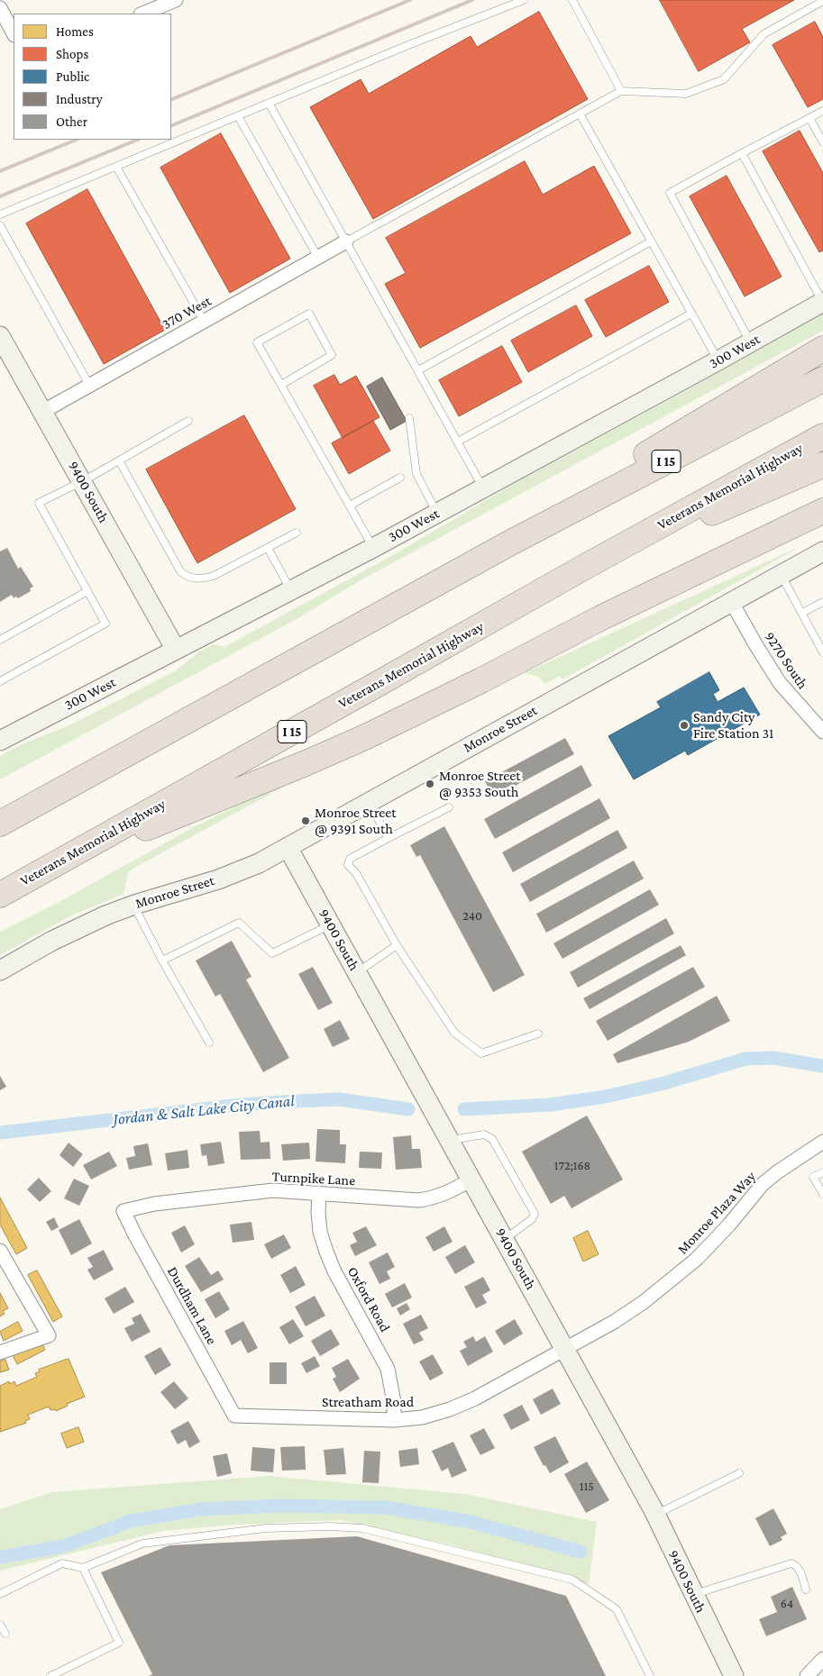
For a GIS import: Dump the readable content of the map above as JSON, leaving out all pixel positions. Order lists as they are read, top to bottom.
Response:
{
  "streets": {
    "highway": ["I 15", "Veterans Memorial Highway"],
    "street": [
      "370 West",
      "300 West",
      "9400 South",
      "9270 South",
      "Monroe Street",
      "Turnpike Lane",
      "Monroe Plaza Way",
      "Oxford Road",
      "Durdham Lane",
      "Streatham Road"
    ]
  },
  "crossings": [
    ["370 West", "9400 South"],
    ["300 West", "9400 South"],
    ["9400 South", "Monroe Street"],
    ["9400 South", "Turnpike Lane"],
    ["9400 South", "Monroe Plaza Way"],
    ["9400 South", "Streatham Road"],
    ["9270 South", "Monroe Street"],
    ["Turnpike Lane", "Oxford Road"],
    ["Turnpike Lane", "Durdham Lane"],
    ["Monroe Plaza Way", "Streatham Road"],
    ["Oxford Road", "Streatham Road"],
    ["Durdham Lane", "Streatham Road"]
  ],
  "water": ["Jordan & Salt Lake City Canal"],
  "places": ["Sandy City Fire Station 31", "Monroe Street @ 9353 South", "Monroe Street @ 9391 South"],
  "house_numbers": [
    "240",
    "172;168",
    "115",
    "64"
  ],
  "legend": [
    "Homes",
    "Shops",
    "Public",
    "Industry",
    "Other"
  ]
}
